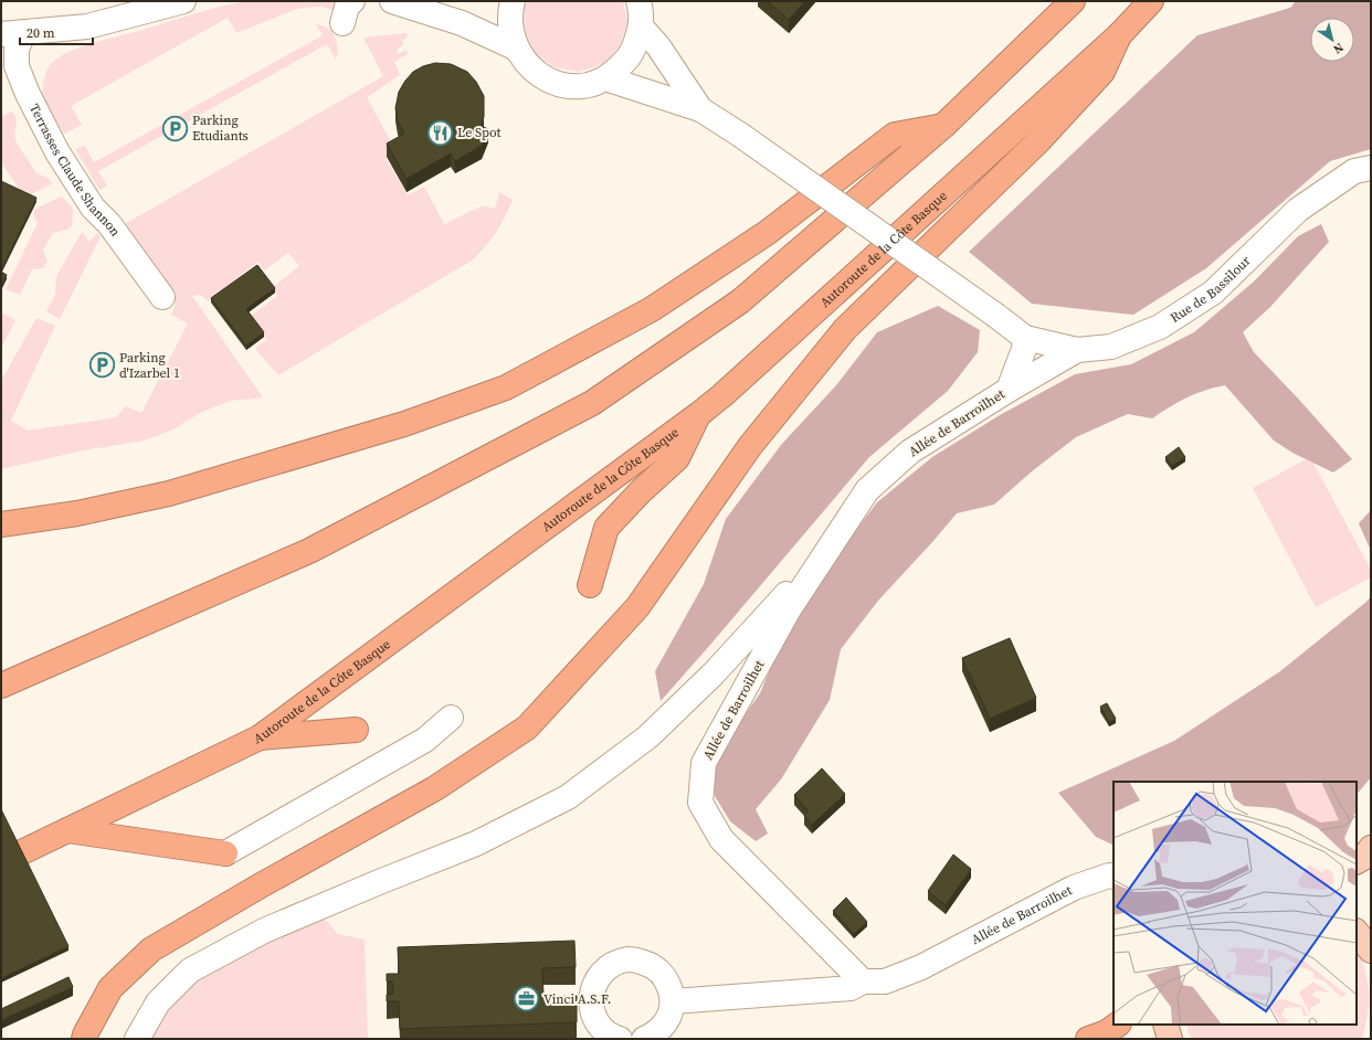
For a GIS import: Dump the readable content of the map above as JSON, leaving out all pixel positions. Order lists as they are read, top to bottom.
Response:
{
  "streets": {
    "highway": ["Autoroute de la Côte Basque"],
    "street": ["Terrasses Claude Shannon", "Rue de Bassilour", "Allée de Barroilhet"]
  },
  "crossings": [
    ["Rue de Bassilour", "Allée de Barroilhet"]
  ],
  "places": {
    "parking": ["Parking Etudiants", "Parking d'Izarbel 1"],
    "restaurant": ["Le Spot"],
    "office": ["Vinci A.S.F."]
  },
  "scale_bar": "20 m",
  "north": "bottom right"
}
